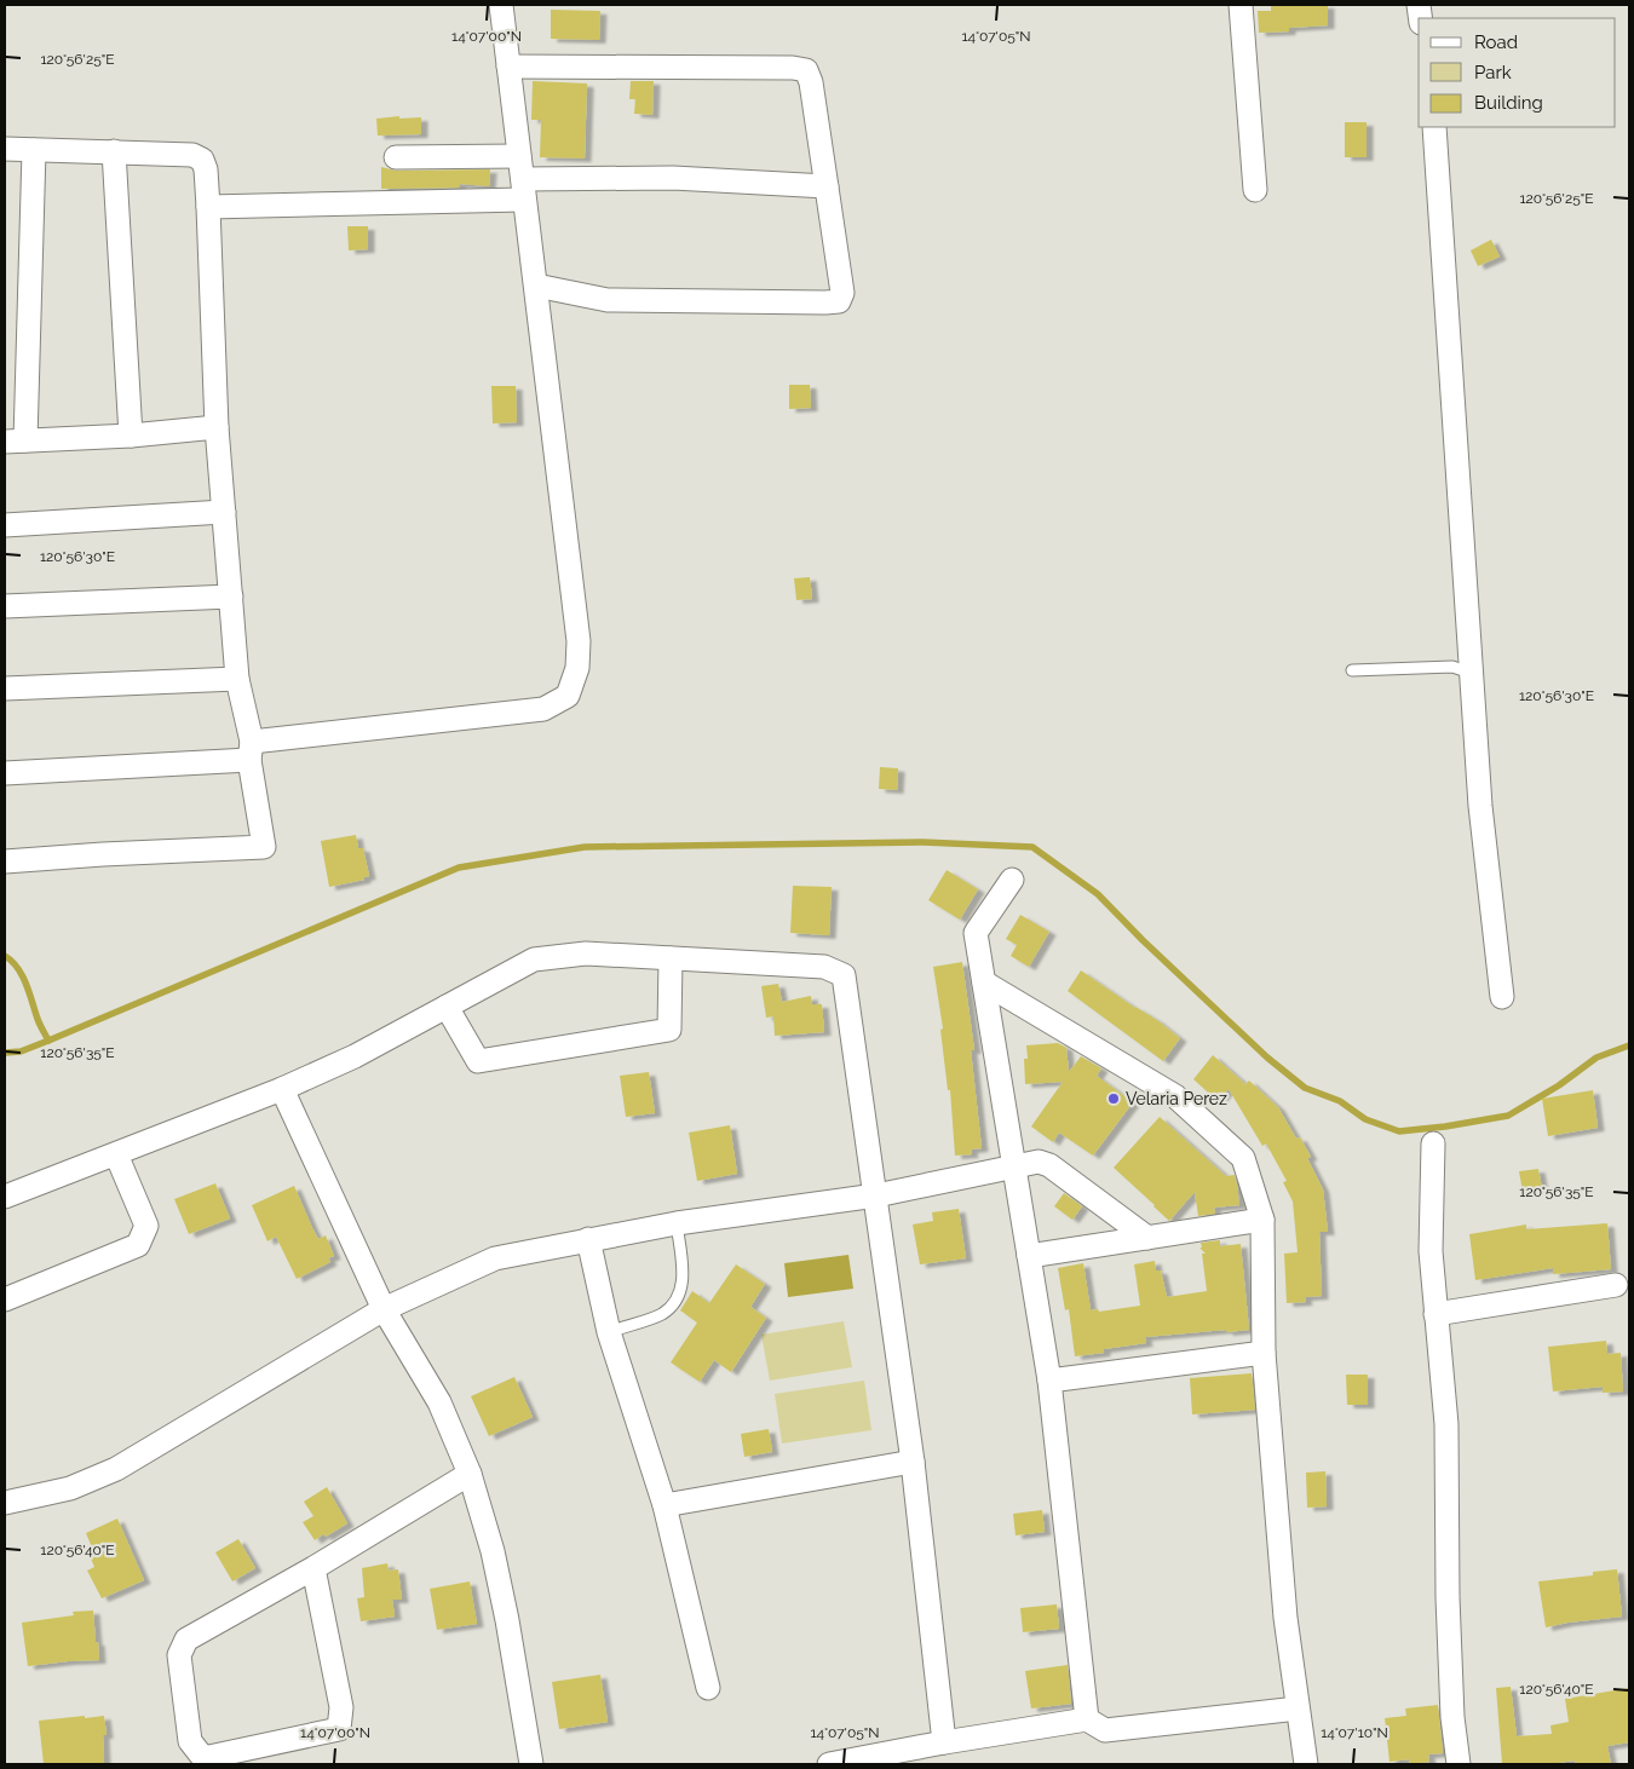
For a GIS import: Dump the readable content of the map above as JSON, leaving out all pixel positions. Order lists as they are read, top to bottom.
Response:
{
  "places": ["Velaria Perez"],
  "legend": ["Road", "Park", "Building"],
  "coordinates": [
    "14°07'00\"N",
    "14°07'05\"N",
    "120°56'25\"E",
    "120°56'30\"E",
    "120°56'35\"E",
    "120°56'40\"E",
    "14°07'10\"N"
  ]
}
